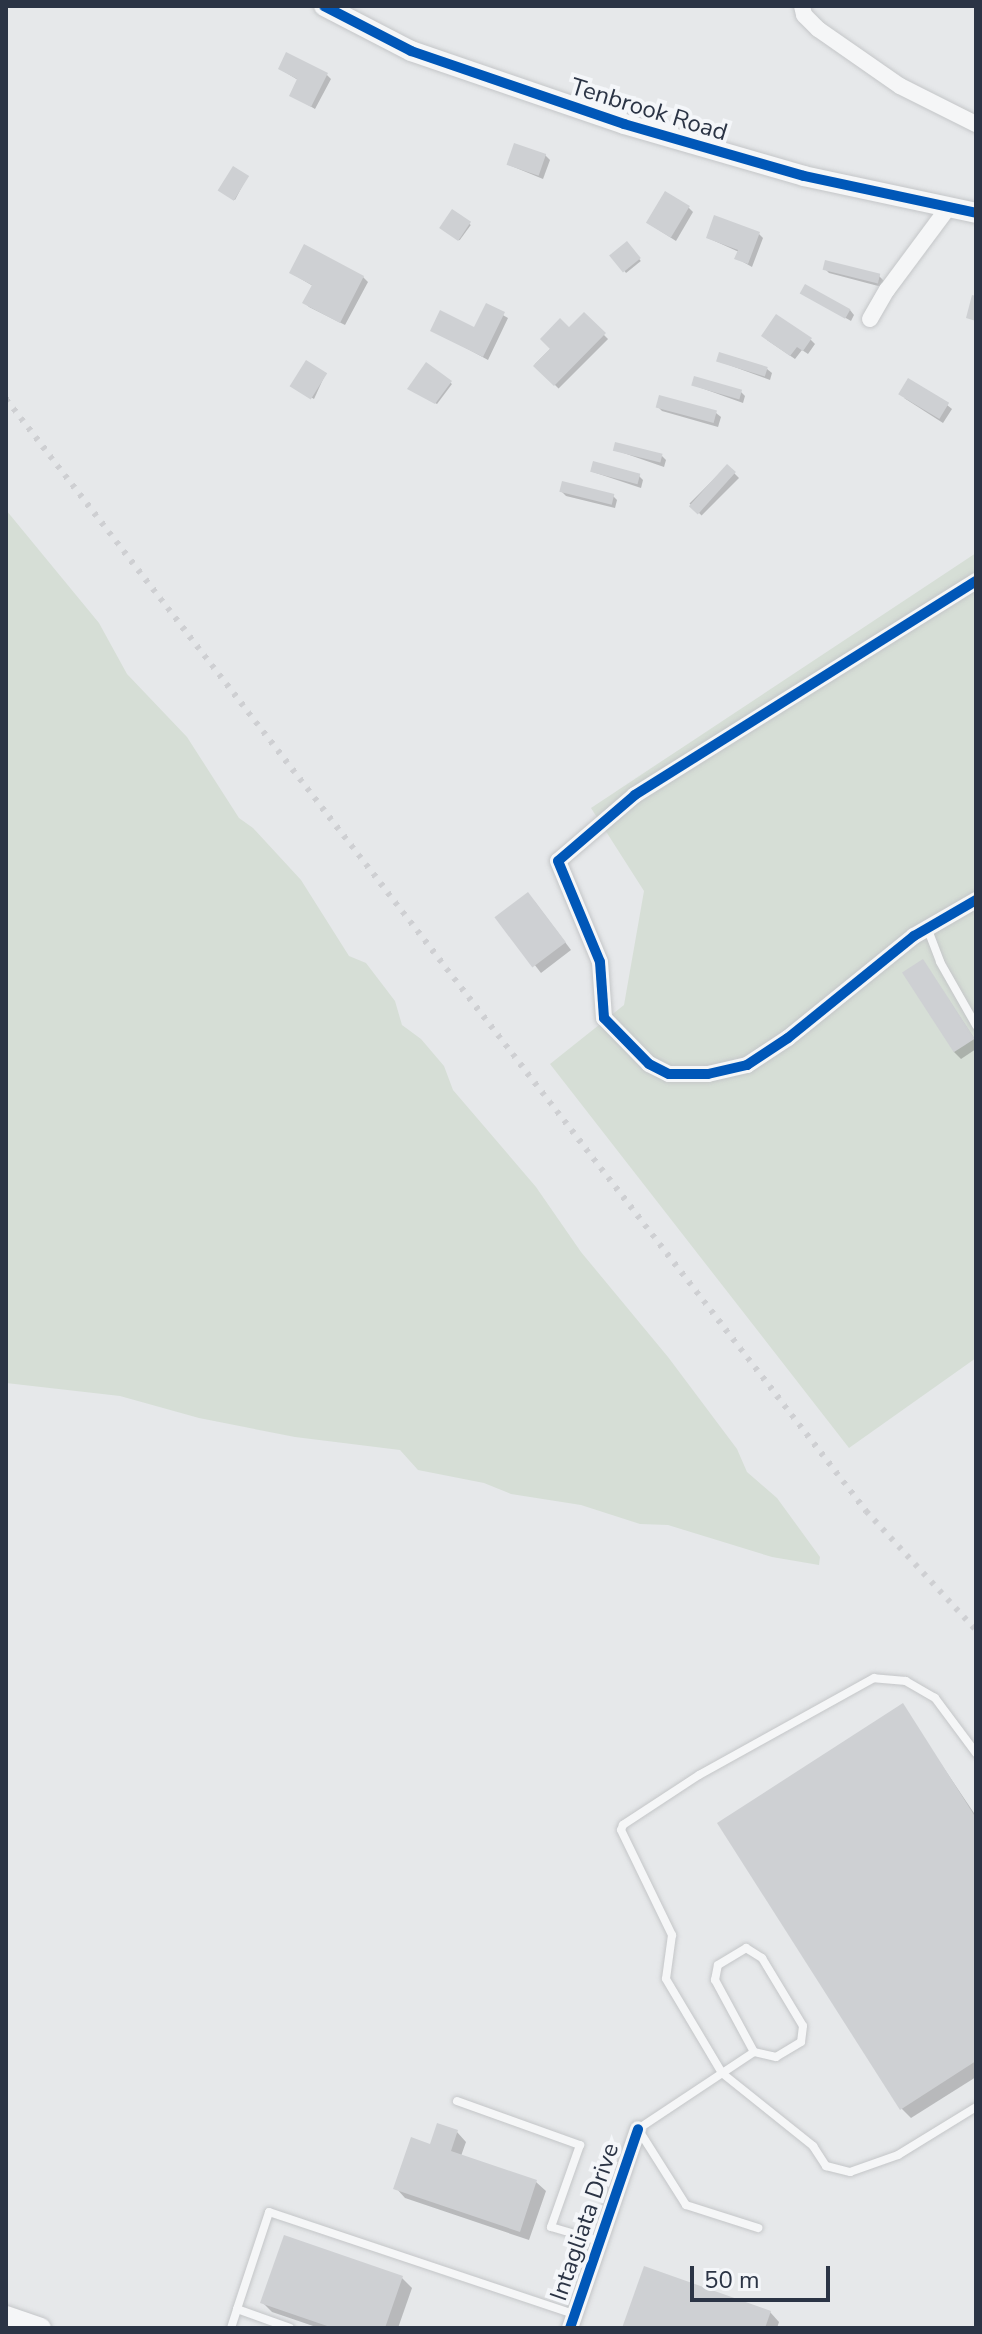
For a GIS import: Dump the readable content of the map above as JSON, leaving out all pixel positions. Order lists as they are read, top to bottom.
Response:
{
  "streets": {
    "street": ["Tenbrook Road", "Intagliata Drive"]
  },
  "scale_bar": "50 m"
}
